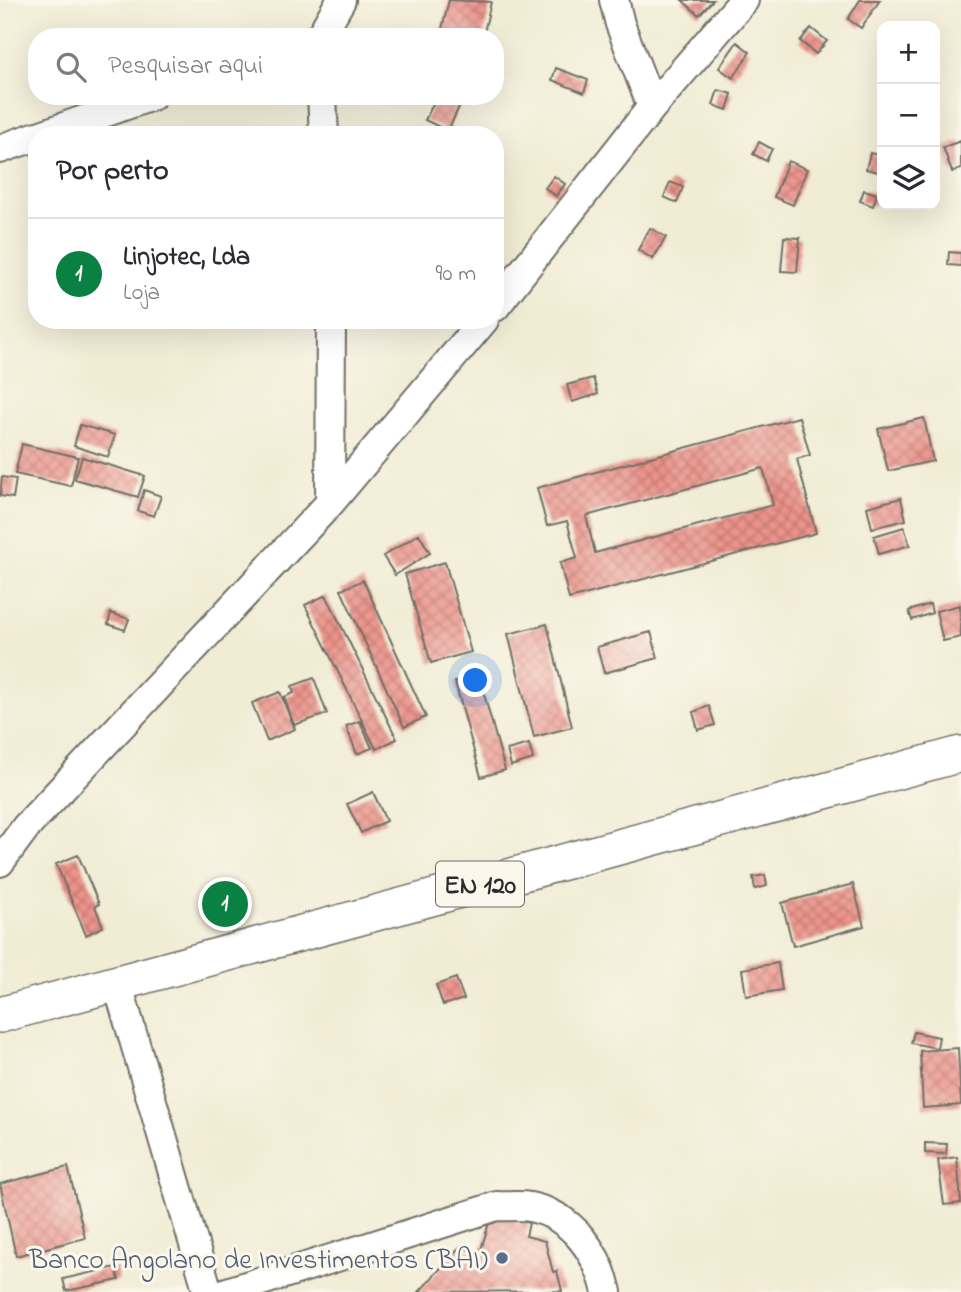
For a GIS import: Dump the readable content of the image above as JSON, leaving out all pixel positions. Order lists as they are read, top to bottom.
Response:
{
  "streets": {
    "main road": ["EN 120"]
  },
  "places": ["Banco Angolano de Investimentos (BAI)"],
  "page": {
    "map_buttons": ["+", "−"],
    "search": "Pesquisar aqui",
    "heading": "Por perto",
    "list": [
      {
        "mark": "1",
        "name": "Linjotec, Lda",
        "note": "Loja",
        "value": "90 m"
      }
    ],
    "pins": "1"
  }
}
